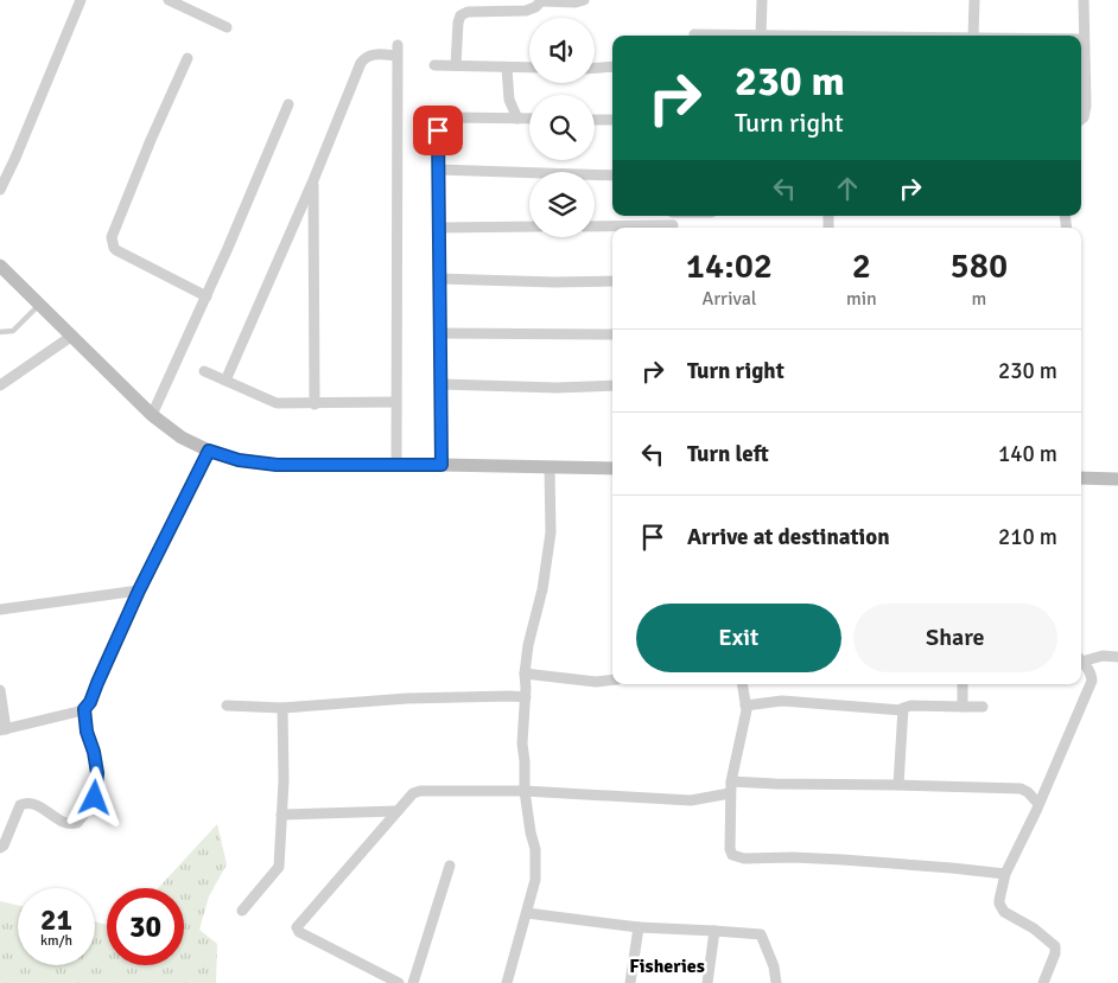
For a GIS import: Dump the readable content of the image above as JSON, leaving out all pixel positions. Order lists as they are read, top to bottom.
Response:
{
  "districts": ["Fisheries"],
  "page": {
    "turn": ["230 m", "Turn right"],
    "eta": [
      "14:02",
      "Arrival",
      "2",
      "min",
      "580",
      "m"
    ],
    "list": [
      {
        "name": "Turn right",
        "value": "230 m"
      },
      {
        "name": "Turn left",
        "value": "140 m"
      },
      {
        "name": "Arrive at destination",
        "value": "210 m"
      }
    ],
    "buttons": ["Exit", "Share"],
    "speed": "21 km/h",
    "limit": "30"
  }
}
